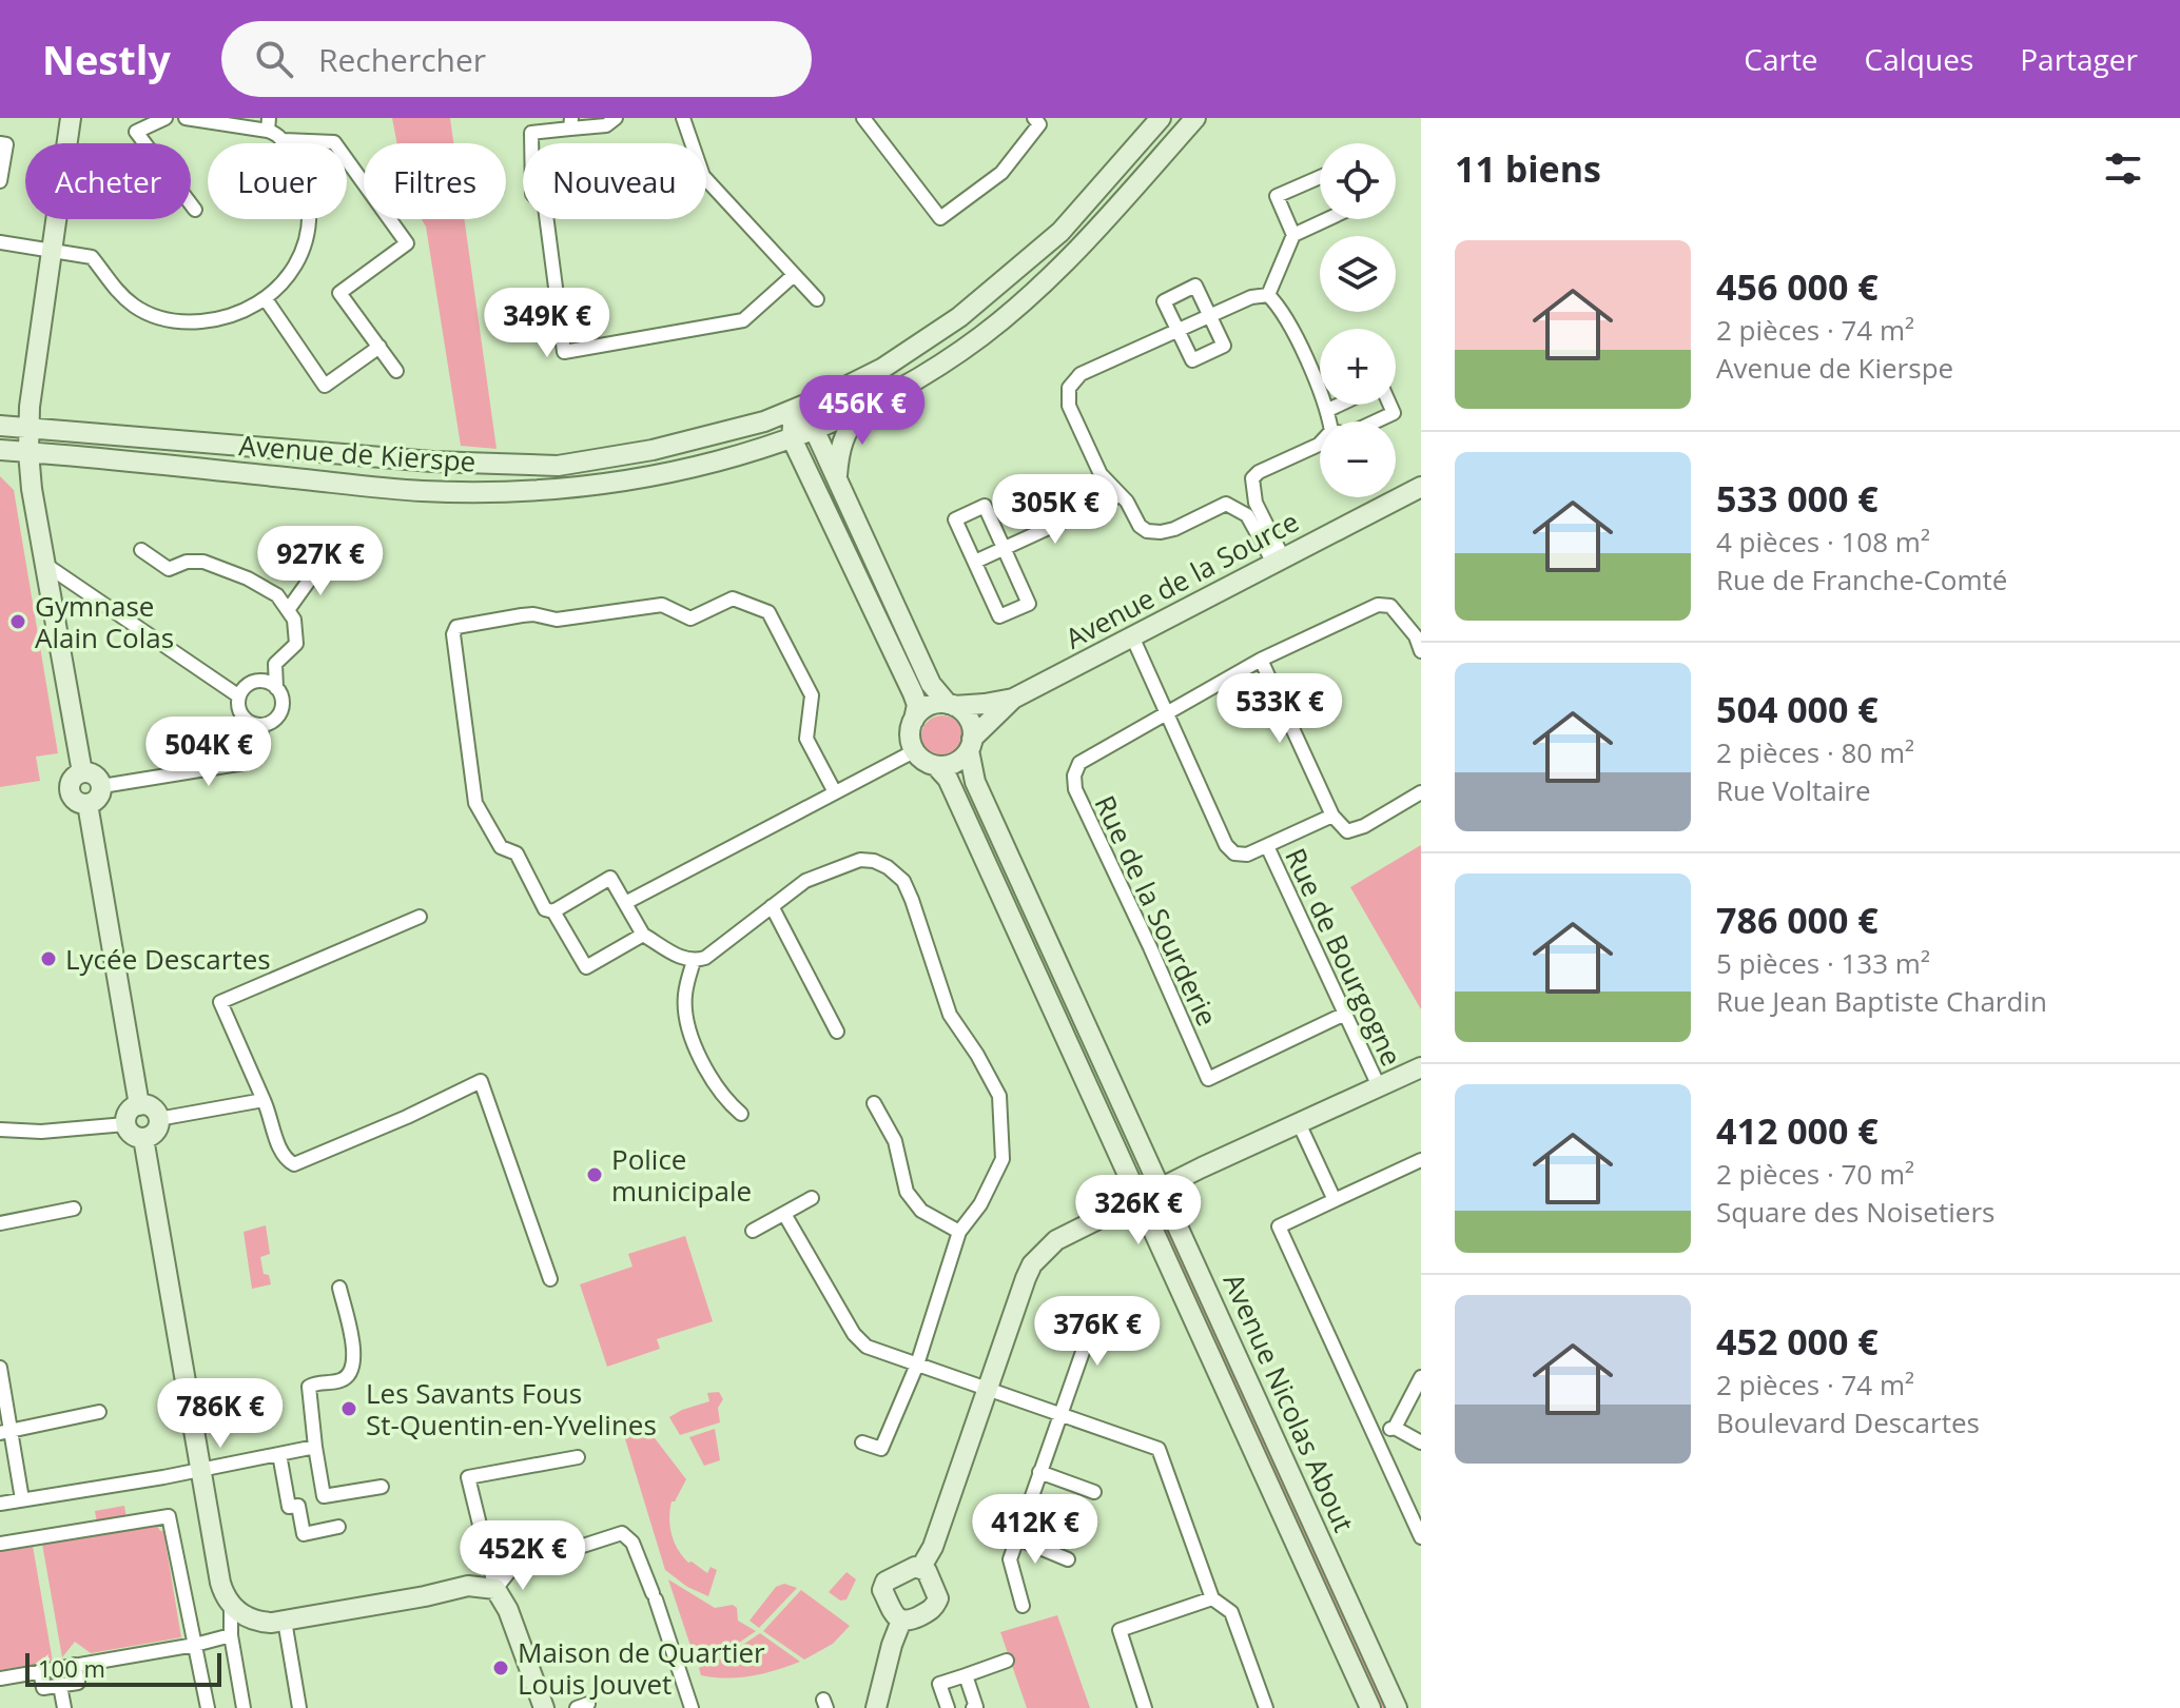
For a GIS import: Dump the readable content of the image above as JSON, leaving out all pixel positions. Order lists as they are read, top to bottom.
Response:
{
  "streets": {
    "main road": ["Avenue de Kierspe", "Avenue de la Source", "Avenue Nicolas About"],
    "street": ["Rue de la Sourderie", "Rue de Bourgogne"]
  },
  "crossings": [
    ["Avenue de Kierspe", "Avenue Nicolas About"],
    ["Avenue de la Source", "Avenue Nicolas About"],
    ["Rue de la Sourderie", "Rue de Bourgogne"]
  ],
  "places": [
    "Gymnase Alain Colas",
    "Lycée Descartes",
    "Police municipale",
    "Les Savants Fous St-Quentin-en-Yvelines",
    "Maison de Quartier Louis Jouvet"
  ],
  "scale_bar": "100 m",
  "page": {
    "header": "Nestly",
    "search": "Rechercher",
    "nav": ["Carte", "Calques", "Partager"],
    "heading": "11 biens",
    "map_buttons": ["+", "−"],
    "chip": [
      "Acheter",
      "Louer",
      "Filtres",
      "Nouveau"
    ],
    "list": [
      {
        "name": "456 000 €",
        "note": "2 pièces · 74 m² · Avenue de Kierspe"
      },
      {
        "name": "533 000 €",
        "note": "4 pièces · 108 m² · Rue de Franche-Comté"
      },
      {
        "name": "504 000 €",
        "note": "2 pièces · 80 m² · Rue Voltaire"
      },
      {
        "name": "786 000 €",
        "note": "5 pièces · 133 m² · Rue Jean Baptiste Chardin"
      },
      {
        "name": "412 000 €",
        "note": "2 pièces · 70 m² · Square des Noisetiers"
      },
      {
        "name": "452 000 €",
        "note": "2 pièces · 74 m² · Boulevard Descartes"
      }
    ],
    "price": [
      "349K €",
      "456K €",
      "305K €",
      "927K €",
      "533K €",
      "504K €",
      "326K €",
      "376K €",
      "786K €",
      "412K €",
      "452K €"
    ],
    "scale": "100 m"
  }
}
